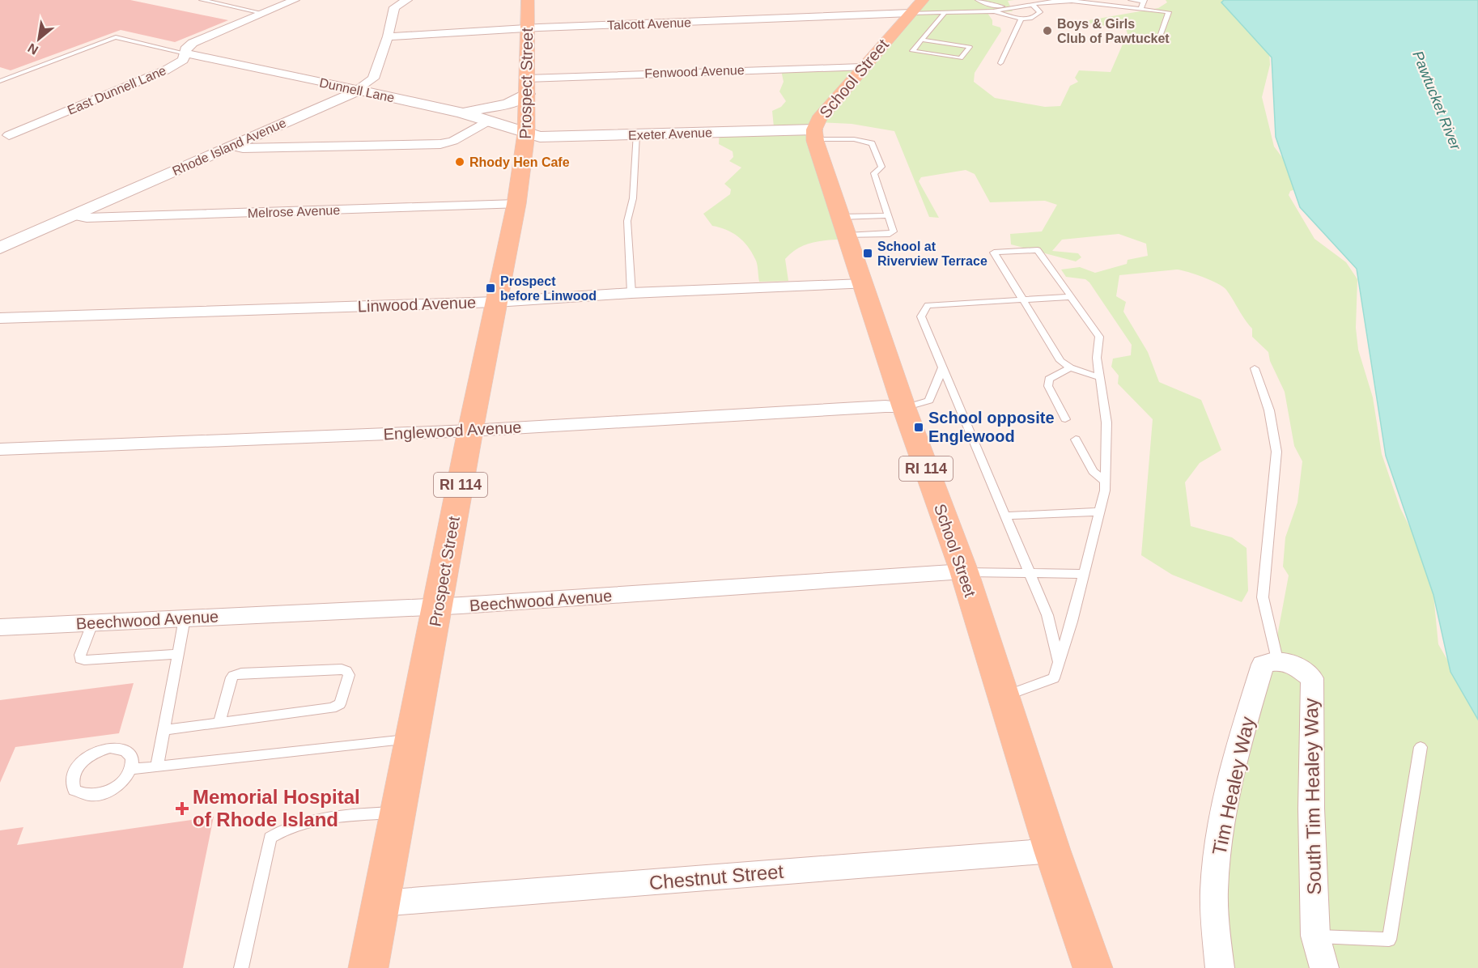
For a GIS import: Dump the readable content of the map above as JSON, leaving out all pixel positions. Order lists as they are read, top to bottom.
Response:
{
  "streets": {
    "main road": ["School Street", "Prospect Street", "RI 114"],
    "street": [
      "Talcott Avenue",
      "Fenwood Avenue",
      "East Dunnell Lane",
      "Dunnell Lane",
      "Exeter Avenue",
      "Rhode Island Avenue",
      "Melrose Avenue",
      "Linwood Avenue",
      "Englewood Avenue",
      "Beechwood Avenue",
      "Tim Healey Way",
      "South Tim Healey Way",
      "Chestnut Street"
    ]
  },
  "crossings": [
    ["Talcott Avenue", "School Street"],
    ["Talcott Avenue", "Prospect Street"],
    ["Talcott Avenue", "Rhode Island Avenue"],
    ["Fenwood Avenue", "School Street"],
    ["Fenwood Avenue", "Prospect Street"],
    ["School Street", "Exeter Avenue"],
    ["School Street", "Linwood Avenue"],
    ["School Street", "Englewood Avenue"],
    ["School Street", "Beechwood Avenue"],
    ["School Street", "Chestnut Street"],
    ["Prospect Street", "Dunnell Lane"],
    ["Prospect Street", "Exeter Avenue"],
    ["Prospect Street", "Melrose Avenue"],
    ["Prospect Street", "Linwood Avenue"],
    ["Prospect Street", "Englewood Avenue"],
    ["Prospect Street", "Beechwood Avenue"],
    ["Prospect Street", "Chestnut Street"],
    ["East Dunnell Lane", "Dunnell Lane"],
    ["Dunnell Lane", "Exeter Avenue"],
    ["Dunnell Lane", "Rhode Island Avenue"],
    ["Rhode Island Avenue", "Melrose Avenue"],
    ["Tim Healey Way", "South Tim Healey Way"]
  ],
  "water": ["Pawtucket River"],
  "places": {
    "other": ["Boys & Girls Club of Pawtucket", "Rhody Hen Cafe"],
    "transit": ["School at Riverview Terrace", "Prospect before Linwood", "School opposite Englewood"],
    "health": ["Memorial Hospital of Rhode Island"]
  },
  "north": "bottom left"
}
